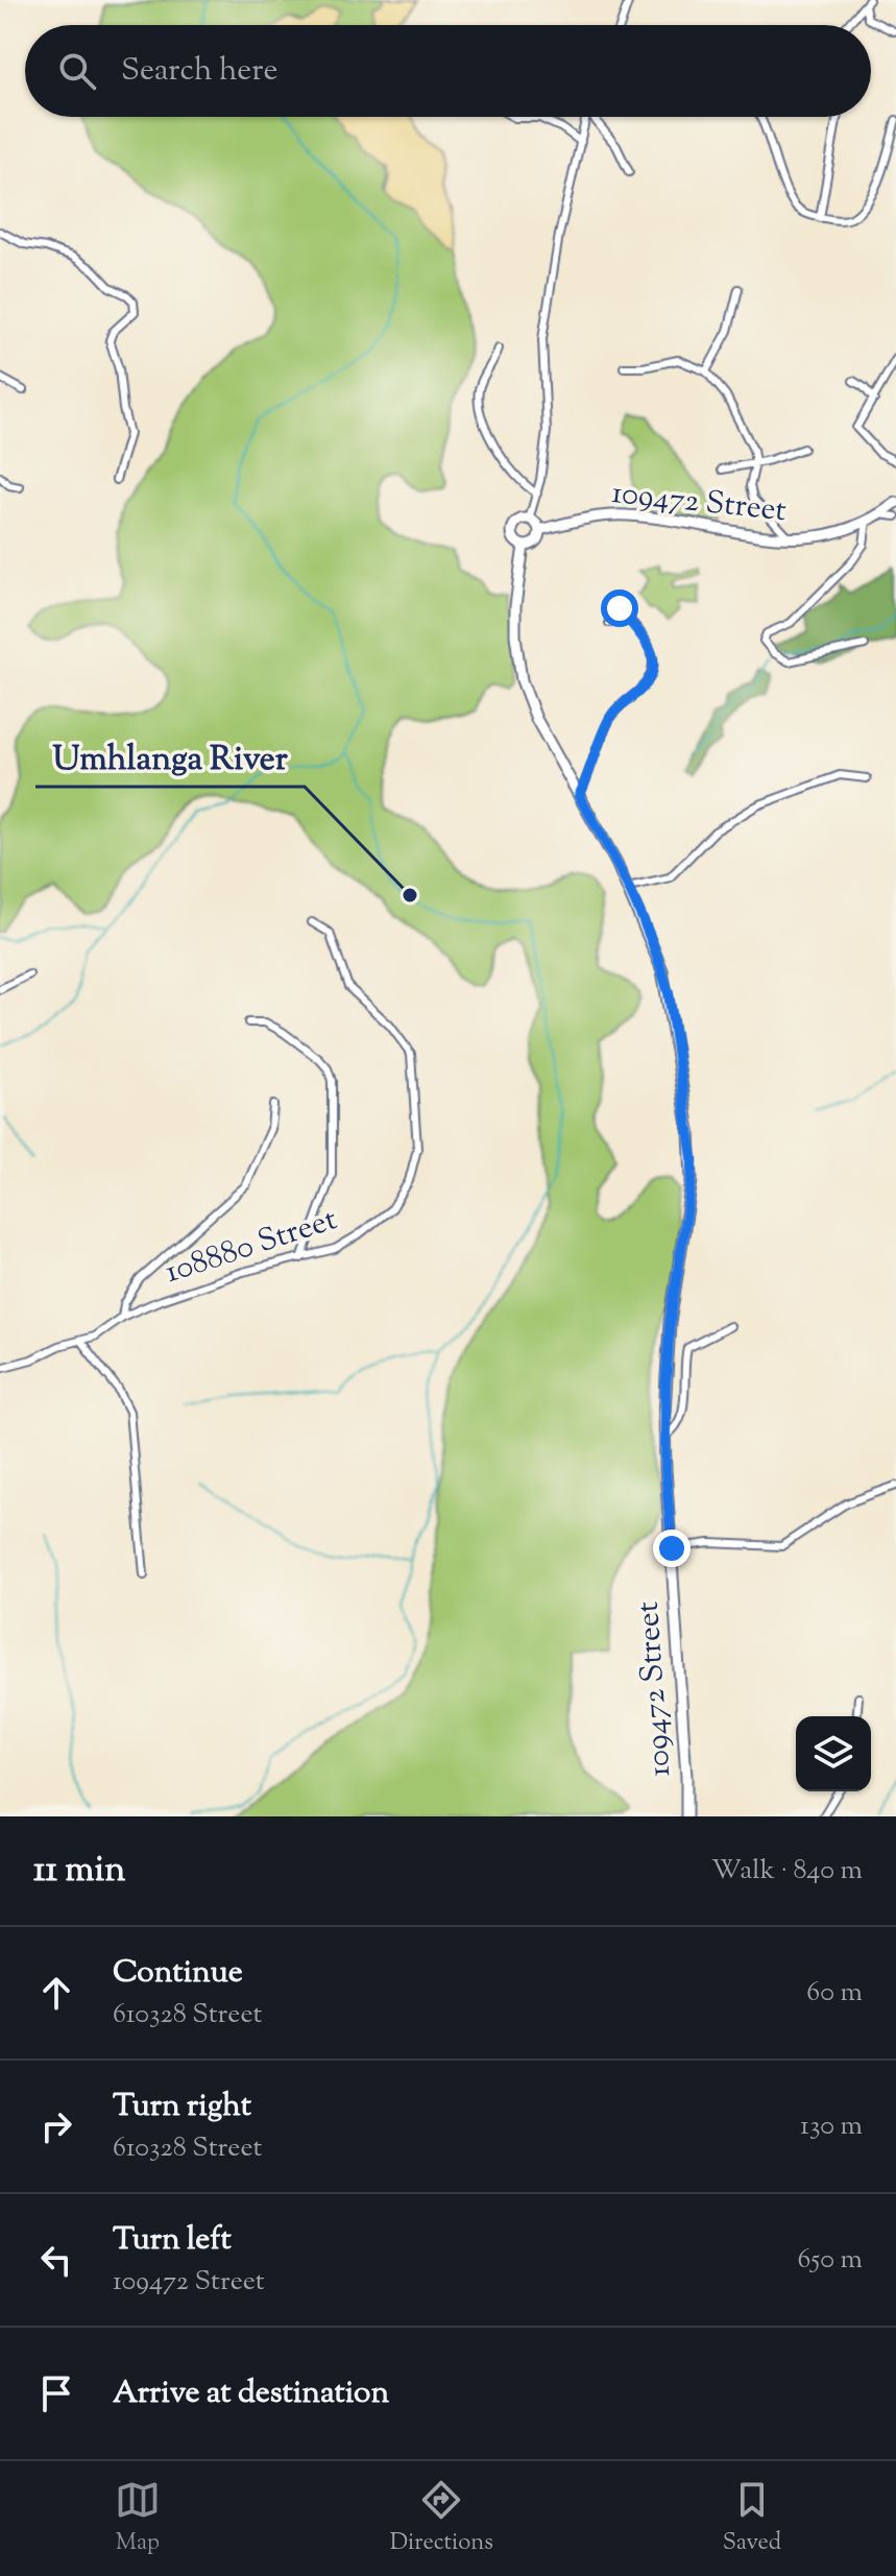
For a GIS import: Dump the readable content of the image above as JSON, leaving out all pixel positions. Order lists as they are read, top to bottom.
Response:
{
  "streets": {
    "street": ["109472 Street", "108880 Street"]
  },
  "places": ["Umhlanga River"],
  "page": {
    "search": "Search here",
    "heading": ["11 min", "Walk · 840 m"],
    "list": [
      ["Continue", "610328 Street", "60 m"],
      ["Turn right", "610328 Street", "130 m"],
      ["Turn left", "109472 Street", "650 m"],
      "Arrive at destination"
    ],
    "nav": ["Map", "Directions", "Saved"]
  }
}
